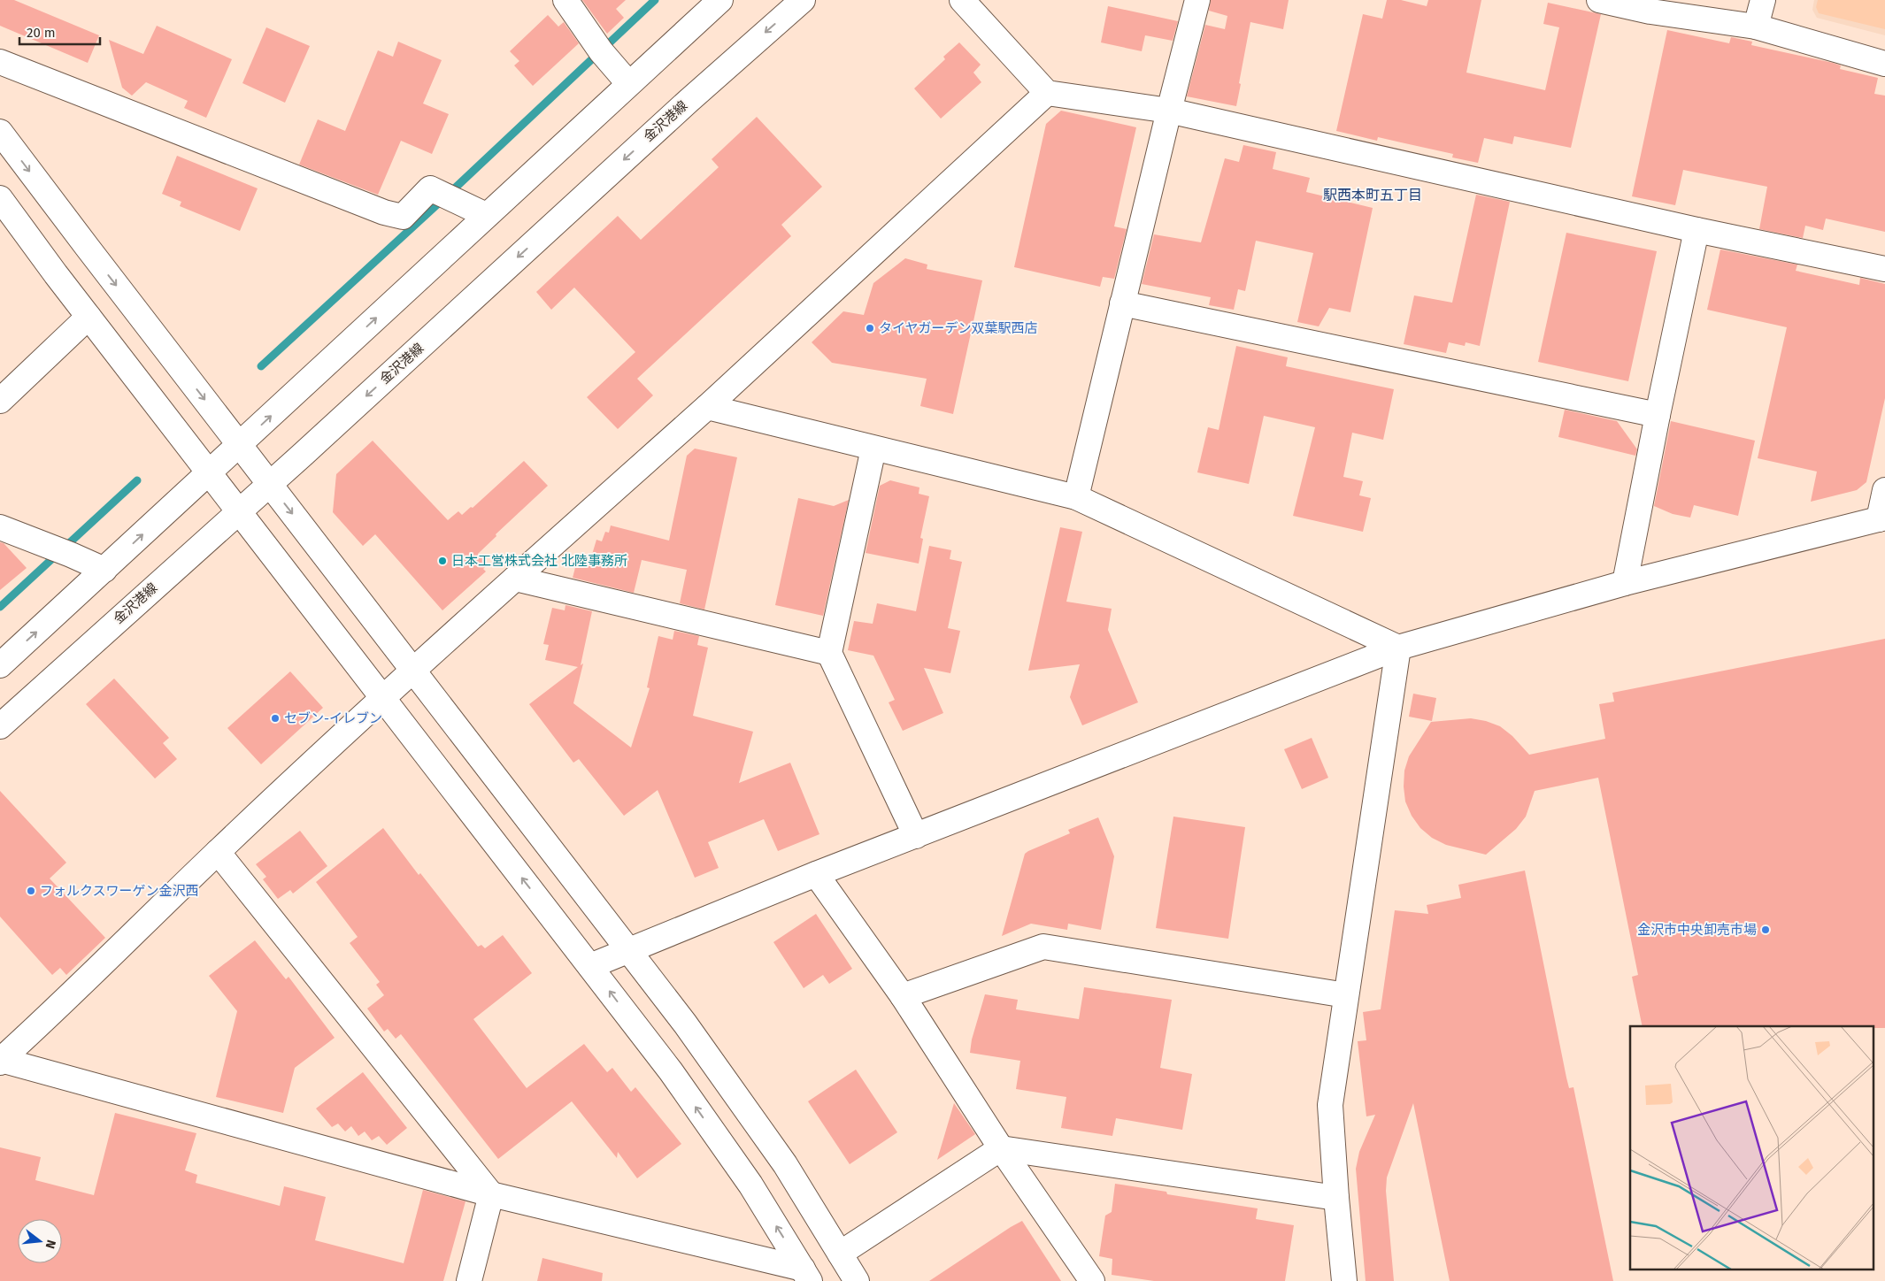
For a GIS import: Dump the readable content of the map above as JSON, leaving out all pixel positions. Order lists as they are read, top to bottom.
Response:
{
  "streets": {
    "street": ["金沢港線"]
  },
  "districts": ["駅西本町五丁目"],
  "places": [
    "タイヤガーデン双葉駅西店",
    "日本工営株式会社 北陸事務所",
    "セブン-イレブン",
    "フォルクスワーゲン金沢西",
    "金沢市中央卸売市場"
  ],
  "scale_bar": "20 m",
  "north": "right"
}
